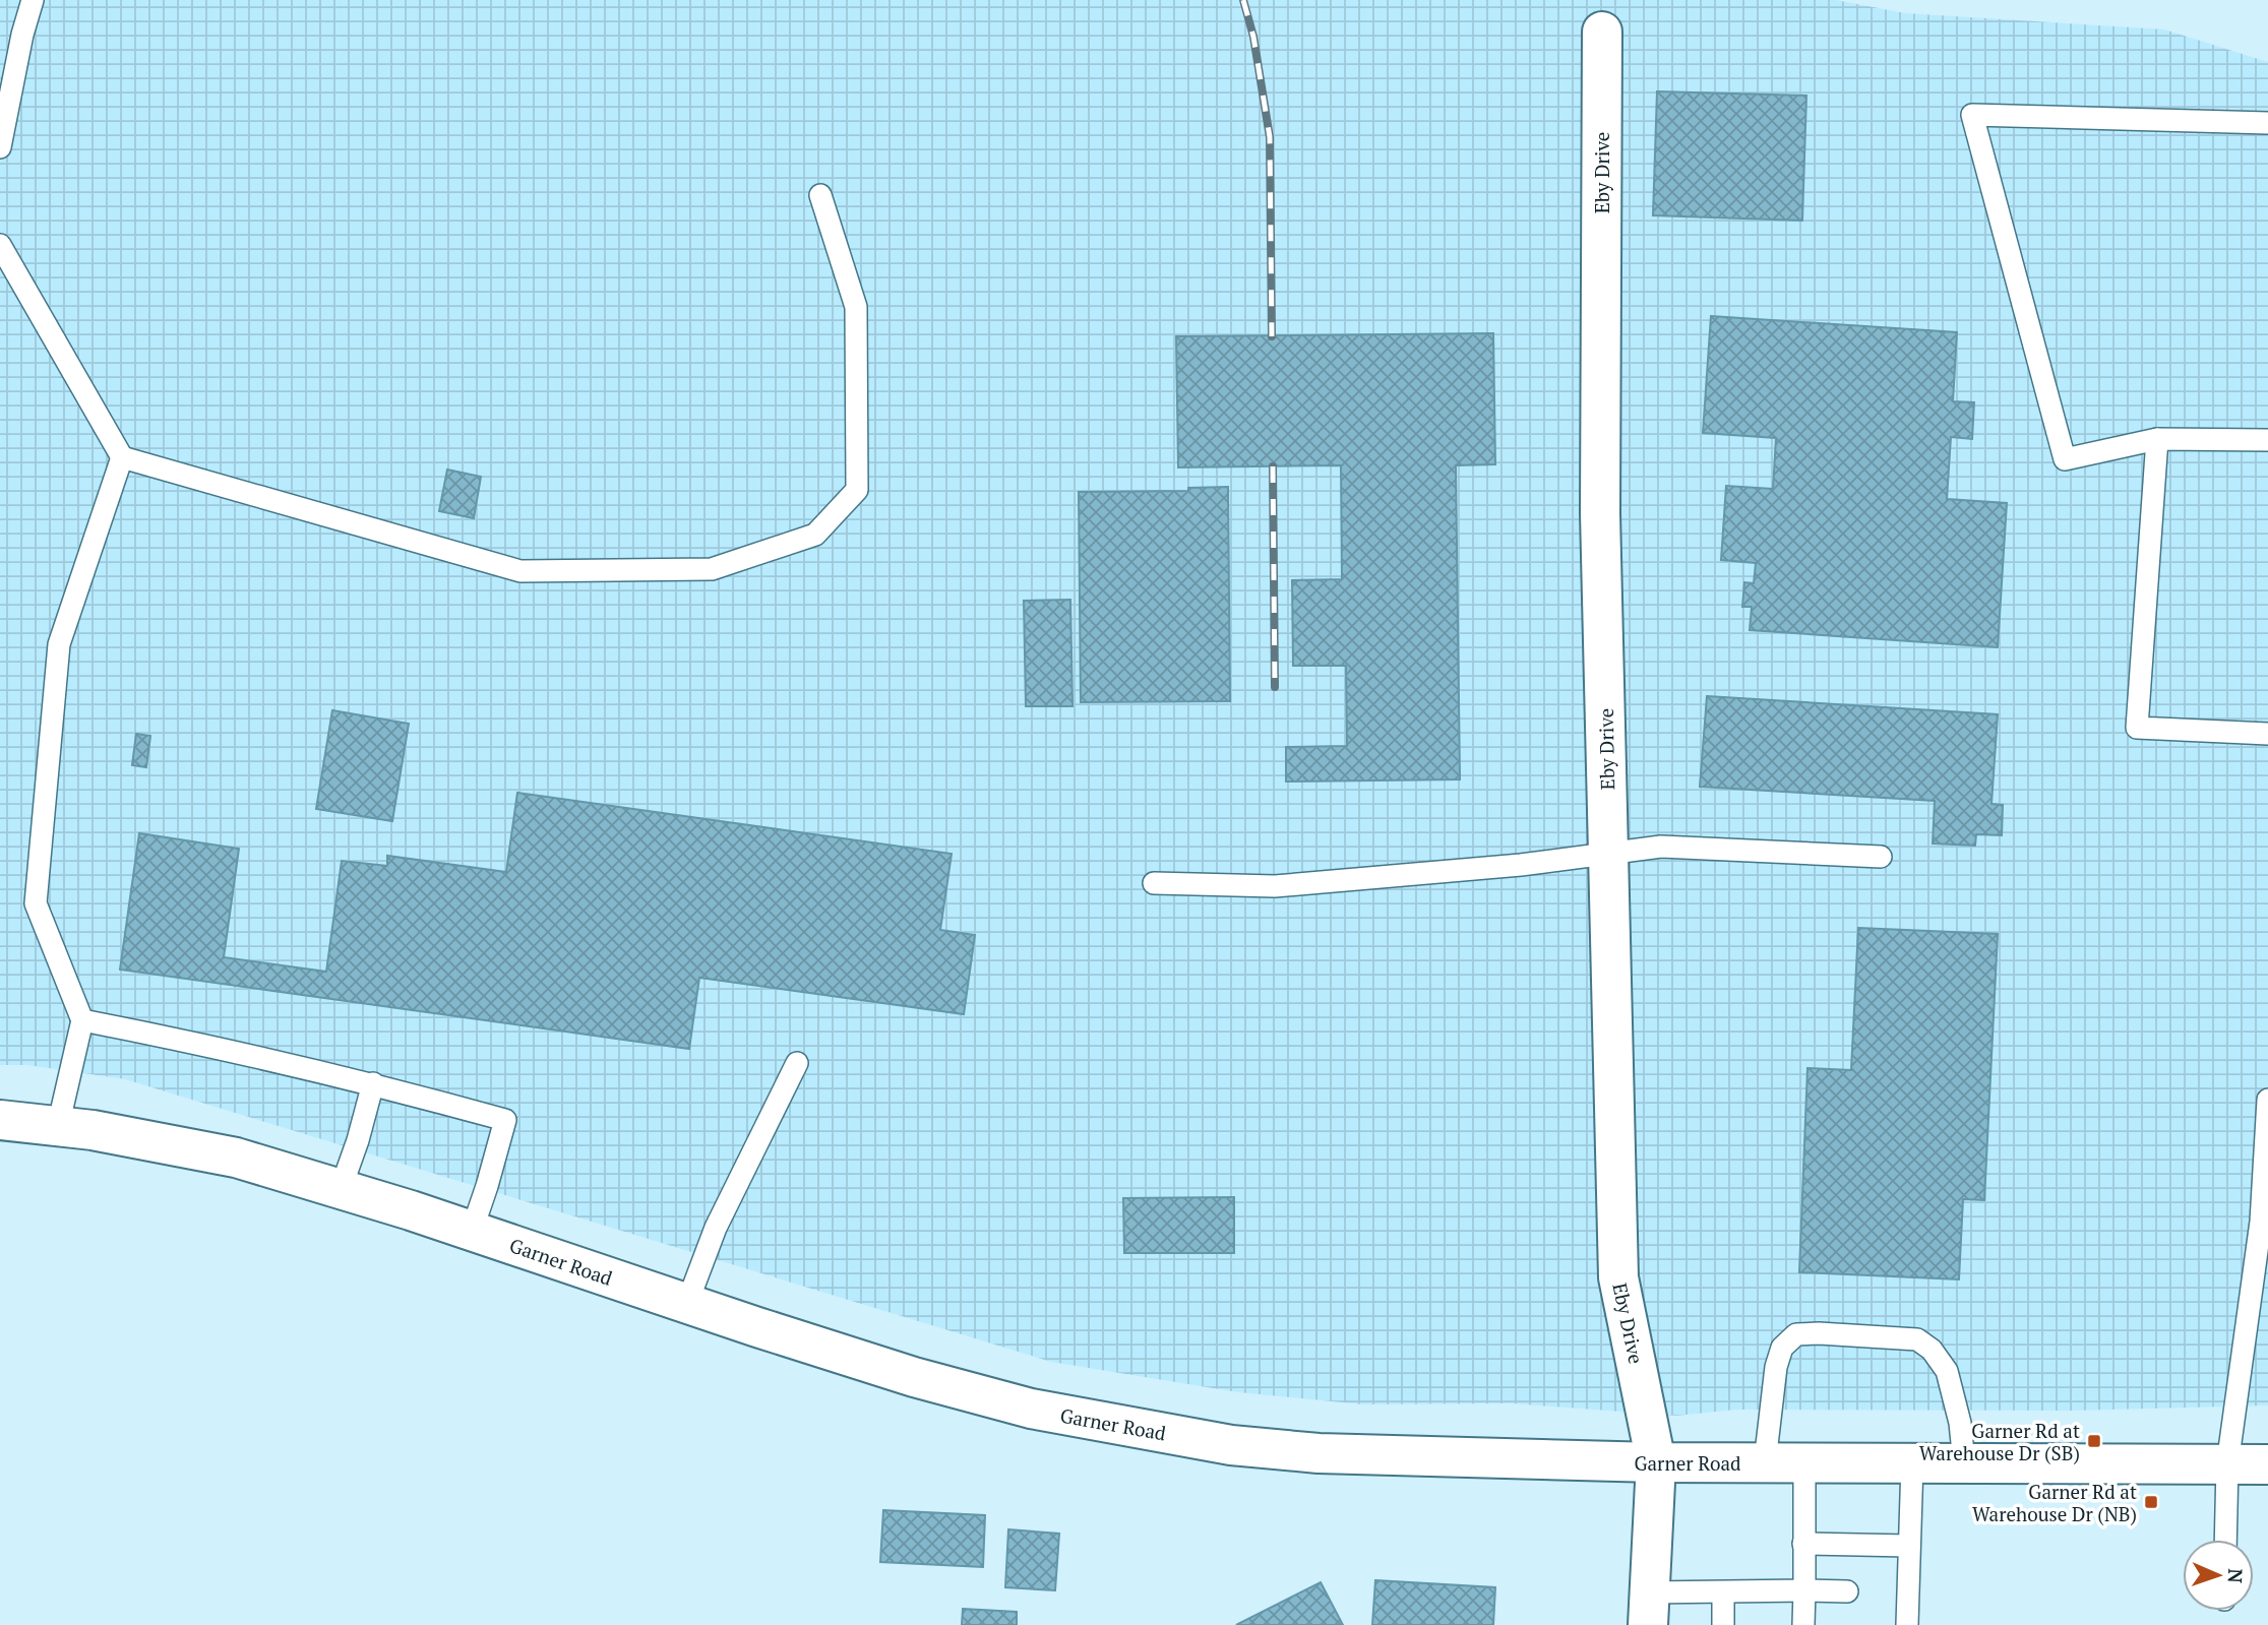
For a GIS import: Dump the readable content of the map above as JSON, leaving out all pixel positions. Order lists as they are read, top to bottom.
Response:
{
  "streets": {
    "main road": ["Eby Drive", "Garner Road"]
  },
  "crossings": [
    ["Eby Drive", "Garner Road"]
  ],
  "places": {
    "transit": ["Garner Rd at Warehouse Dr (SB)", "Garner Rd at Warehouse Dr (NB)"]
  },
  "north": "right"
}
